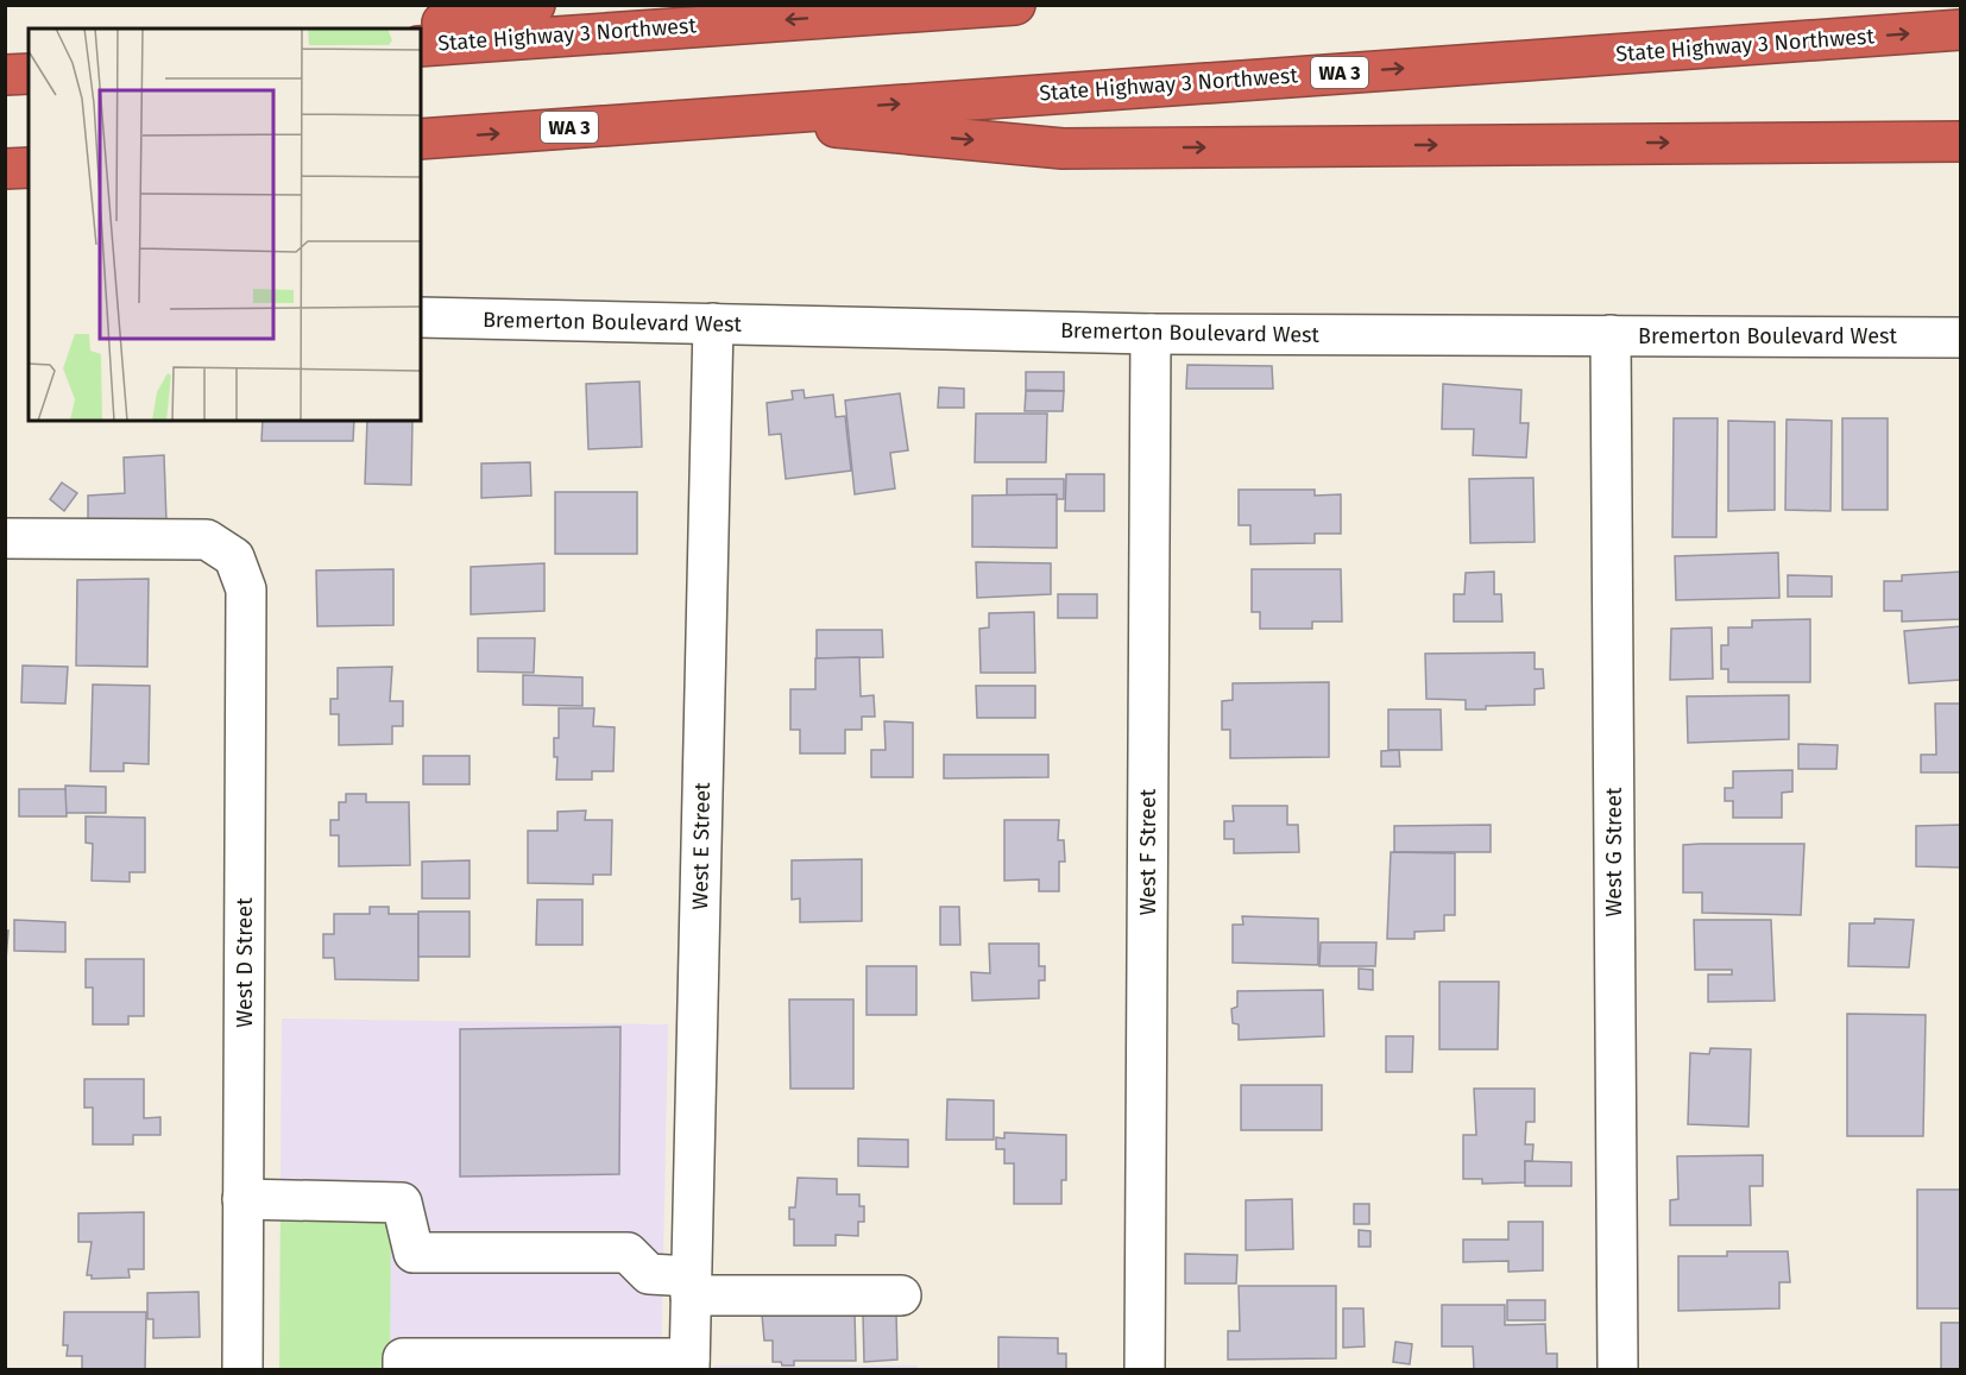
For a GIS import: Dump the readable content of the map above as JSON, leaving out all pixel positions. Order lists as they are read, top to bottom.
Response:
{
  "streets": {
    "highway": ["State Highway 3 Northwest", "WA 3"],
    "street": [
      "Bremerton Boulevard West",
      "West E Street",
      "West F Street",
      "West G Street",
      "West D Street"
    ]
  },
  "crossings": [
    ["Bremerton Boulevard West", "West E Street"],
    ["Bremerton Boulevard West", "West F Street"],
    ["Bremerton Boulevard West", "West G Street"]
  ]
}
